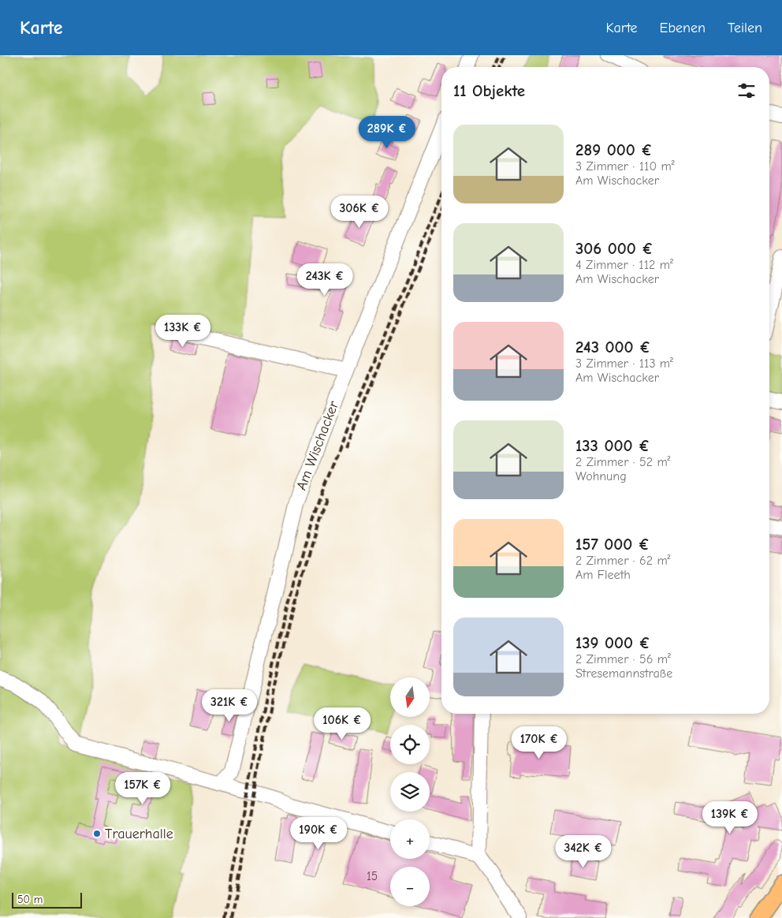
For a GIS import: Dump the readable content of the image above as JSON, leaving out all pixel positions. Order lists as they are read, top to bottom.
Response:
{
  "streets": {
    "street": ["Am Wischacker"]
  },
  "places": ["Trauerhalle"],
  "house_numbers": ["15"],
  "scale_bar": "50 m",
  "north": "bottom",
  "page": {
    "header": "Karte",
    "nav": ["Karte", "Ebenen", "Teilen"],
    "heading": "11 Objekte",
    "list": [
      {
        "name": "289 000 €",
        "note": "3 Zimmer · 110 m² · Am Wischacker"
      },
      {
        "name": "306 000 €",
        "note": "4 Zimmer · 112 m² · Am Wischacker"
      },
      {
        "name": "243 000 €",
        "note": "3 Zimmer · 113 m² · Am Wischacker"
      },
      {
        "name": "133 000 €",
        "note": "2 Zimmer · 52 m² · Wohnung"
      },
      {
        "name": "157 000 €",
        "note": "2 Zimmer · 62 m² · Am Fleeth"
      },
      {
        "name": "139 000 €",
        "note": "2 Zimmer · 56 m² · Stresemannstraße"
      }
    ],
    "price": [
      "289K €",
      "306K €",
      "243K €",
      "133K €",
      "321K €",
      "106K €",
      "170K €",
      "157K €",
      "139K €",
      "190K €",
      "342K €"
    ],
    "map_buttons": ["+", "−"],
    "scale": "50 m"
  }
}
